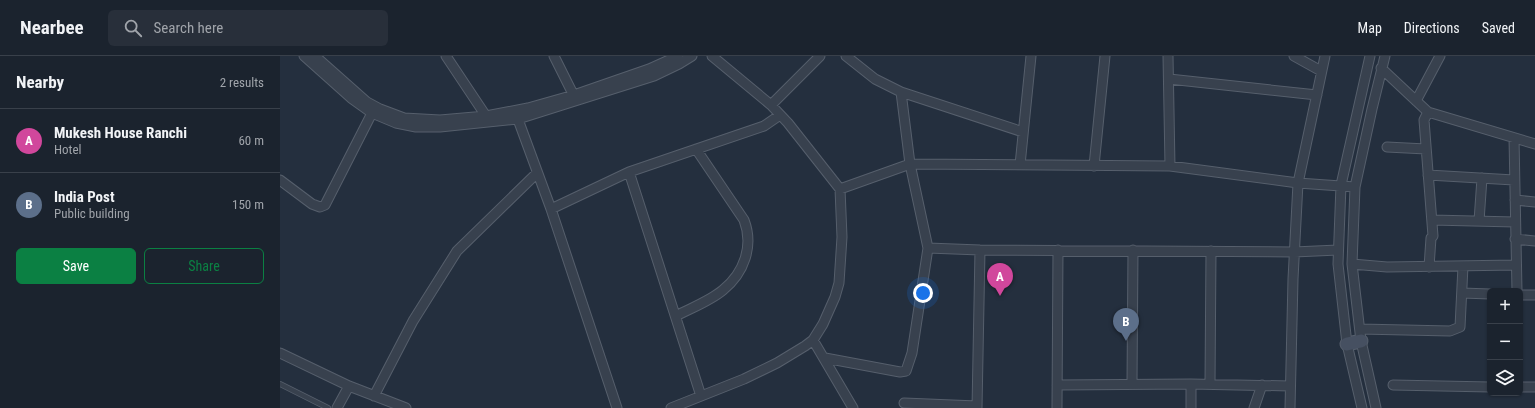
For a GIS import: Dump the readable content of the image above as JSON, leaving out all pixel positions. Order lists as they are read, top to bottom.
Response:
{
  "page": {
    "header": "Nearbee",
    "search": "Search here",
    "nav": ["Map", "Directions", "Saved"],
    "heading": ["Nearby", "2 results"],
    "list": [
      {
        "mark": "A",
        "name": "Mukesh House Ranchi",
        "note": "Hotel",
        "value": "60 m"
      },
      {
        "mark": "B",
        "name": "India Post",
        "note": "Public building",
        "value": "150 m"
      }
    ],
    "buttons": ["Save", "Share"],
    "pins": ["A", "B"],
    "map_buttons": ["+", "−"]
  }
}
